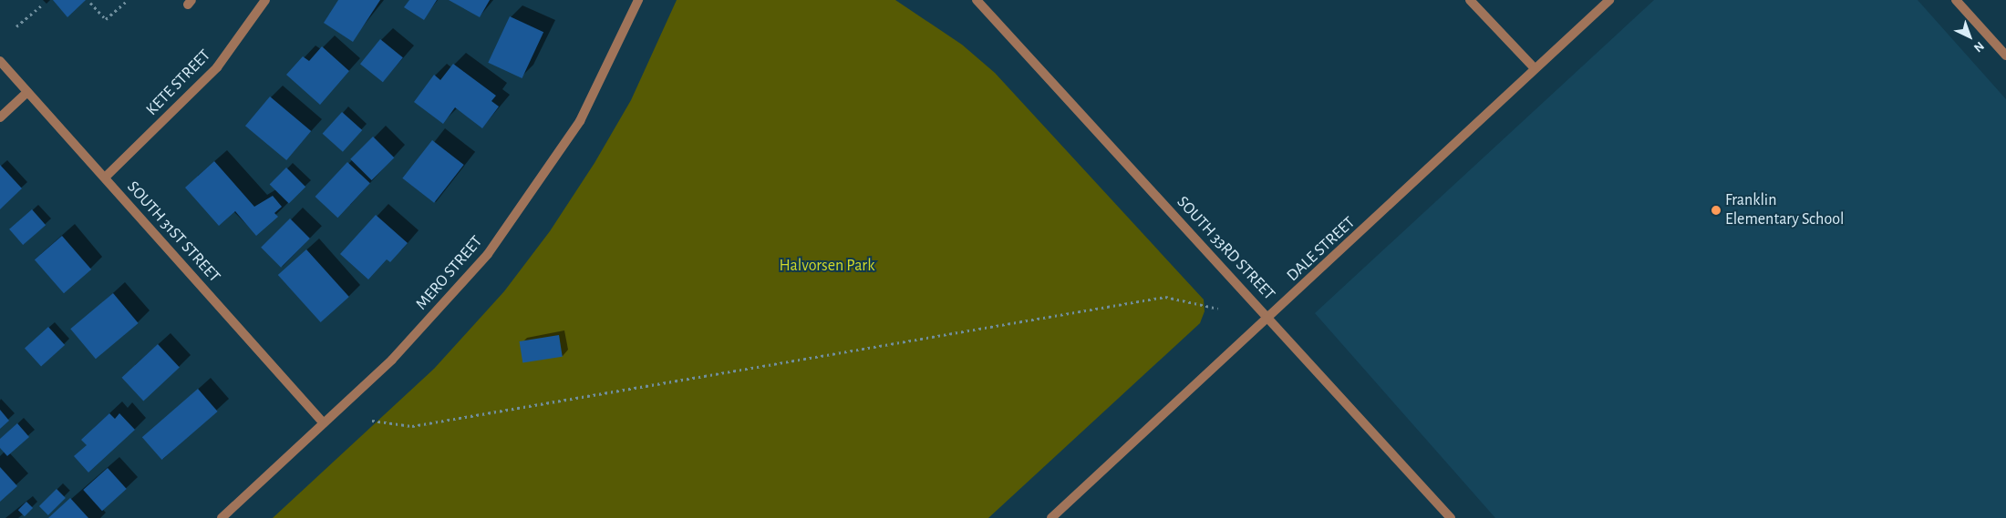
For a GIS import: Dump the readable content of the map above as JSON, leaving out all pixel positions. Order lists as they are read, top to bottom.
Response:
{
  "streets": {
    "street": [
      "KETE STREET",
      "SOUTH 31ST STREET",
      "SOUTH 33RD STREET",
      "DALE STREET",
      "MERO STREET"
    ]
  },
  "crossings": [
    ["KETE STREET", "SOUTH 31ST STREET"],
    ["SOUTH 31ST STREET", "MERO STREET"],
    ["SOUTH 33RD STREET", "DALE STREET"]
  ],
  "parks": ["Halvorsen Park"],
  "places": ["Franklin Elementary School"],
  "north": "bottom right"
}
